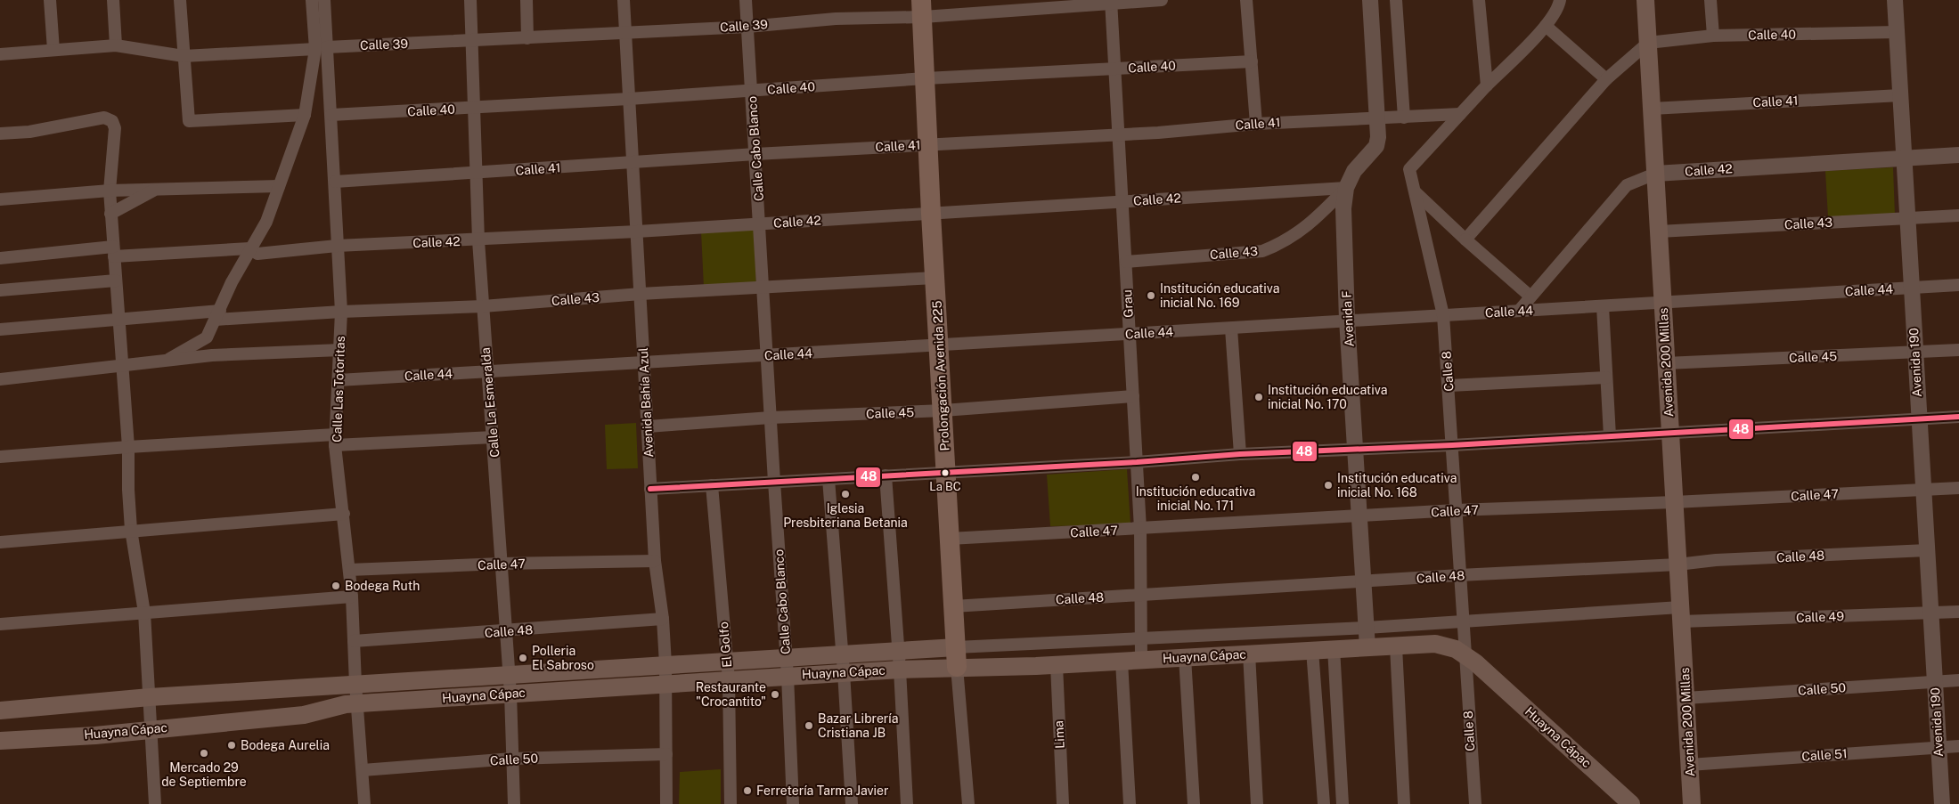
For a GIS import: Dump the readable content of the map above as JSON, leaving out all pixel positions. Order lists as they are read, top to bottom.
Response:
{
  "streets": {
    "main road": ["Avenida 200 Millas", "Prolongación Avenida 225", "Huayna Cápac"],
    "street": [
      "Calle 39",
      "Calle 40",
      "Calle 41",
      "Calle Cabo Blanco",
      "Calle 42",
      "Calle 43",
      "Calle 44",
      "Grau",
      "Avenida F",
      "Calle 45",
      "Avenida 190",
      "Calle 8",
      "Calle Las Totoritas",
      "Calle La Esmeralda",
      "Avenida Bahía Azul",
      "Calle 47",
      "Calle 48",
      "Calle 49",
      "El Golfo",
      "Calle 50",
      "Lima",
      "Calle 51"
    ]
  },
  "crossings": [
    ["Calle 39", "Calle Cabo Blanco"],
    ["Calle 39", "Grau"],
    ["Calle 39", "Prolongación Avenida 225"],
    ["Calle 39", "Calle Las Totoritas"],
    ["Calle 39", "Calle La Esmeralda"],
    ["Calle 39", "Avenida Bahía Azul"],
    ["Calle 40", "Calle Cabo Blanco"],
    ["Calle 40", "Grau"],
    ["Calle 40", "Avenida 200 Millas"],
    ["Calle 40", "Avenida 190"],
    ["Calle 40", "Prolongación Avenida 225"],
    ["Calle 40", "Calle Las Totoritas"],
    ["Calle 40", "Calle La Esmeralda"],
    ["Calle 40", "Avenida Bahía Azul"],
    ["Calle 41", "Calle Cabo Blanco"],
    ["Calle 41", "Grau"],
    ["Calle 41", "Avenida F"],
    ["Calle 41", "Avenida 200 Millas"],
    ["Calle 41", "Avenida 190"],
    ["Calle 41", "Calle 8"],
    ["Calle 41", "Prolongación Avenida 225"],
    ["Calle 41", "Calle Las Totoritas"],
    ["Calle 41", "Calle La Esmeralda"],
    ["Calle 41", "Avenida Bahía Azul"],
    ["Calle Cabo Blanco", "Calle 42"],
    ["Calle Cabo Blanco", "Calle 43"],
    ["Calle Cabo Blanco", "Calle 44"],
    ["Calle Cabo Blanco", "Calle 45"],
    ["Calle Cabo Blanco", "Huayna Cápac"],
    ["Calle 42", "Calle 43"],
    ["Calle 42", "Calle 44"],
    ["Calle 42", "Grau"],
    ["Calle 42", "Avenida F"],
    ["Calle 42", "Avenida 200 Millas"],
    ["Calle 42", "Avenida 190"],
    ["Calle 42", "Prolongación Avenida 225"],
    ["Calle 42", "Calle Las Totoritas"],
    ["Calle 42", "Calle La Esmeralda"],
    ["Calle 42", "Avenida Bahía Azul"],
    ["Calle 43", "Grau"],
    ["Calle 43", "Avenida F"],
    ["Calle 43", "Avenida 200 Millas"],
    ["Calle 43", "Avenida 190"],
    ["Calle 43", "Prolongación Avenida 225"],
    ["Calle 43", "Calle Las Totoritas"],
    ["Calle 43", "Calle La Esmeralda"],
    ["Calle 43", "Avenida Bahía Azul"],
    ["Calle 44", "Grau"],
    ["Calle 44", "Avenida F"],
    ["Calle 44", "Avenida 200 Millas"],
    ["Calle 44", "Avenida 190"],
    ["Calle 44", "Calle 8"],
    ["Calle 44", "Prolongación Avenida 225"],
    ["Calle 44", "Calle Las Totoritas"],
    ["Calle 44", "Calle La Esmeralda"],
    ["Calle 44", "Avenida Bahía Azul"],
    ["Grau", "Calle 45"],
    ["Grau", "Calle 47"],
    ["Grau", "Calle 48"],
    ["Grau", "Huayna Cápac"],
    ["Avenida F", "Calle 47"],
    ["Avenida F", "Calle 48"],
    ["Avenida F", "Huayna Cápac"],
    ["Calle 45", "Avenida 200 Millas"],
    ["Calle 45", "Avenida 190"],
    ["Calle 45", "Prolongación Avenida 225"],
    ["Calle 45", "Avenida Bahía Azul"],
    ["Avenida 200 Millas", "Calle 47"],
    ["Avenida 200 Millas", "Calle 48"],
    ["Avenida 200 Millas", "Calle 49"],
    ["Avenida 200 Millas", "Calle 50"],
    ["Avenida 200 Millas", "Calle 51"],
    ["Avenida 190", "Calle 47"],
    ["Avenida 190", "Calle 48"],
    ["Avenida 190", "Calle 49"],
    ["Avenida 190", "Calle 50"],
    ["Avenida 190", "Calle 51"],
    ["Calle 8", "Calle 47"],
    ["Calle 8", "Calle 48"],
    ["Calle 8", "Calle 49"],
    ["Calle 8", "Huayna Cápac"],
    ["Prolongación Avenida 225", "Calle 47"],
    ["Prolongación Avenida 225", "Calle 48"],
    ["Prolongación Avenida 225", "Huayna Cápac"],
    ["Calle Las Totoritas", "Calle 47"],
    ["Calle Las Totoritas", "Calle 48"],
    ["Calle Las Totoritas", "Huayna Cápac"],
    ["Calle Las Totoritas", "Calle 50"],
    ["Calle La Esmeralda", "Calle 47"],
    ["Calle La Esmeralda", "Calle 48"],
    ["Calle La Esmeralda", "Huayna Cápac"],
    ["Calle La Esmeralda", "Calle 50"],
    ["Avenida Bahía Azul", "Calle 47"],
    ["Avenida Bahía Azul", "Calle 48"],
    ["Avenida Bahía Azul", "Huayna Cápac"],
    ["Avenida Bahía Azul", "Calle 50"],
    ["Calle 49", "Huayna Cápac"],
    ["El Golfo", "Huayna Cápac"],
    ["Huayna Cápac", "Lima"]
  ],
  "places": [
    "Institución educativa inicial No. 169",
    "Institución educativa inicial No. 170",
    "La BC",
    "Institución educativa inicial No. 171",
    "Institución educativa inicial No. 168",
    "Iglesia Presbiteriana Betania",
    "Bodega Ruth",
    "Polleria El Sabroso",
    "Restaurante \"Crocantito\"",
    "Bazar Librería Cristiana JB",
    "Bodega Aurelia",
    "Mercado 29 de Septiembre",
    "Ferretería Tarma Javier"
  ],
  "lines": ["transit line 48"]
}
